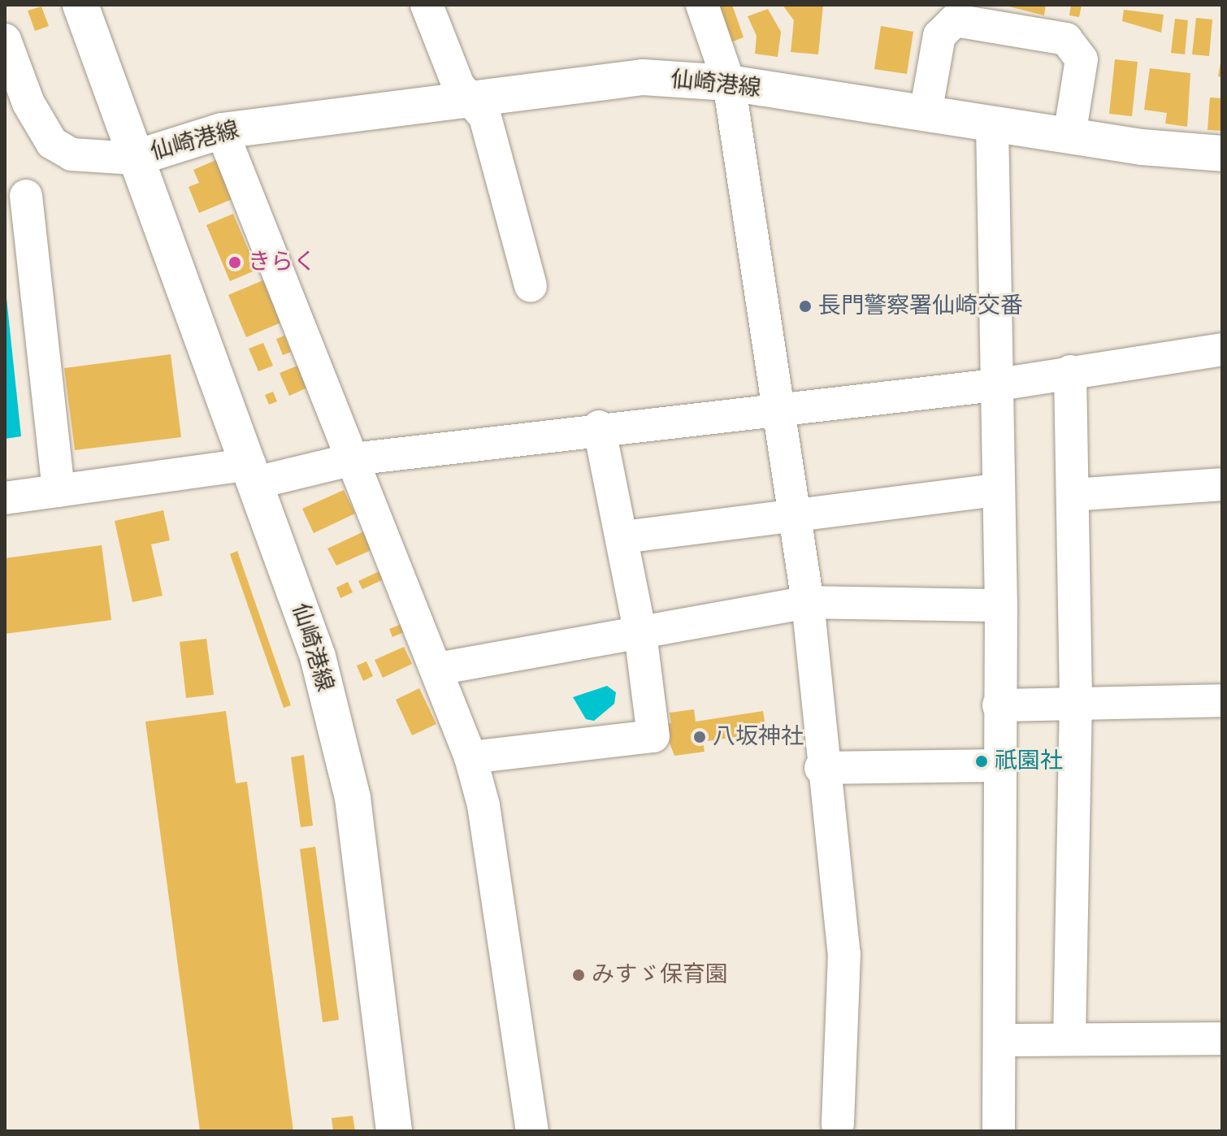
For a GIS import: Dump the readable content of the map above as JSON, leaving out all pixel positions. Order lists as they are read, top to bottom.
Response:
{
  "streets": {
    "main road": ["仙崎港線"]
  },
  "places": [
    "きらく",
    "長門警察署仙崎交番",
    "八坂神社",
    "祇園社",
    "みすゞ保育園"
  ]
}
